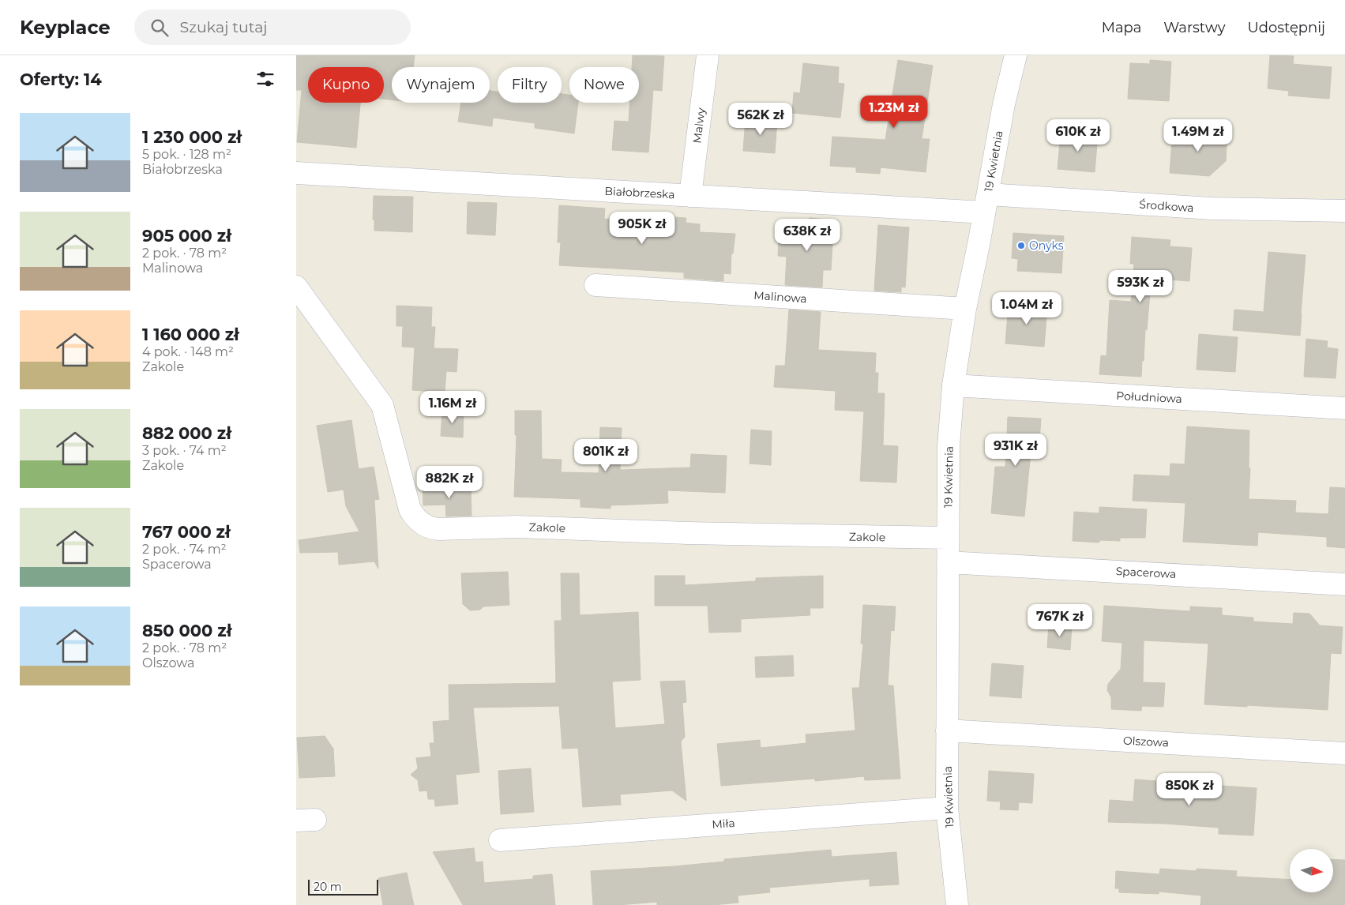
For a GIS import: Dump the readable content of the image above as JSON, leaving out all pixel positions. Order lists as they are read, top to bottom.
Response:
{
  "streets": {
    "street": [
      "Malwy",
      "19 Kwietnia",
      "Białobrzeska",
      "Środkowa",
      "Malinowa",
      "Południowa",
      "Zakole",
      "Spacerowa",
      "Olszowa",
      "Miła"
    ]
  },
  "crossings": [
    ["Malwy", "Białobrzeska"],
    ["19 Kwietnia", "Białobrzeska"],
    ["19 Kwietnia", "Środkowa"],
    ["19 Kwietnia", "Malinowa"],
    ["19 Kwietnia", "Południowa"],
    ["19 Kwietnia", "Zakole"],
    ["19 Kwietnia", "Spacerowa"],
    ["19 Kwietnia", "Olszowa"],
    ["19 Kwietnia", "Miła"],
    ["Białobrzeska", "Środkowa"]
  ],
  "places": ["Onyks"],
  "scale_bar": "20 m",
  "north": "right",
  "page": {
    "header": "Keyplace",
    "search": "Szukaj tutaj",
    "nav": ["Mapa", "Warstwy", "Udostępnij"],
    "heading": "Oferty: 14",
    "chip": [
      "Kupno",
      "Wynajem",
      "Filtry",
      "Nowe"
    ],
    "price": [
      "1.23M zł",
      "562K zł",
      "610K zł",
      "1.49M zł",
      "905K zł",
      "638K zł",
      "593K zł",
      "1.04M zł",
      "1.16M zł",
      "931K zł",
      "801K zł",
      "882K zł",
      "767K zł",
      "850K zł"
    ],
    "list": [
      {
        "name": "1 230 000 zł",
        "note": "5 pok. · 128 m² · Białobrzeska"
      },
      {
        "name": "905 000 zł",
        "note": "2 pok. · 78 m² · Malinowa"
      },
      {
        "name": "1 160 000 zł",
        "note": "4 pok. · 148 m² · Zakole"
      },
      {
        "name": "882 000 zł",
        "note": "3 pok. · 74 m² · Zakole"
      },
      {
        "name": "767 000 zł",
        "note": "2 pok. · 74 m² · Spacerowa"
      },
      {
        "name": "850 000 zł",
        "note": "2 pok. · 78 m² · Olszowa"
      }
    ],
    "scale": "20 m"
  }
}
